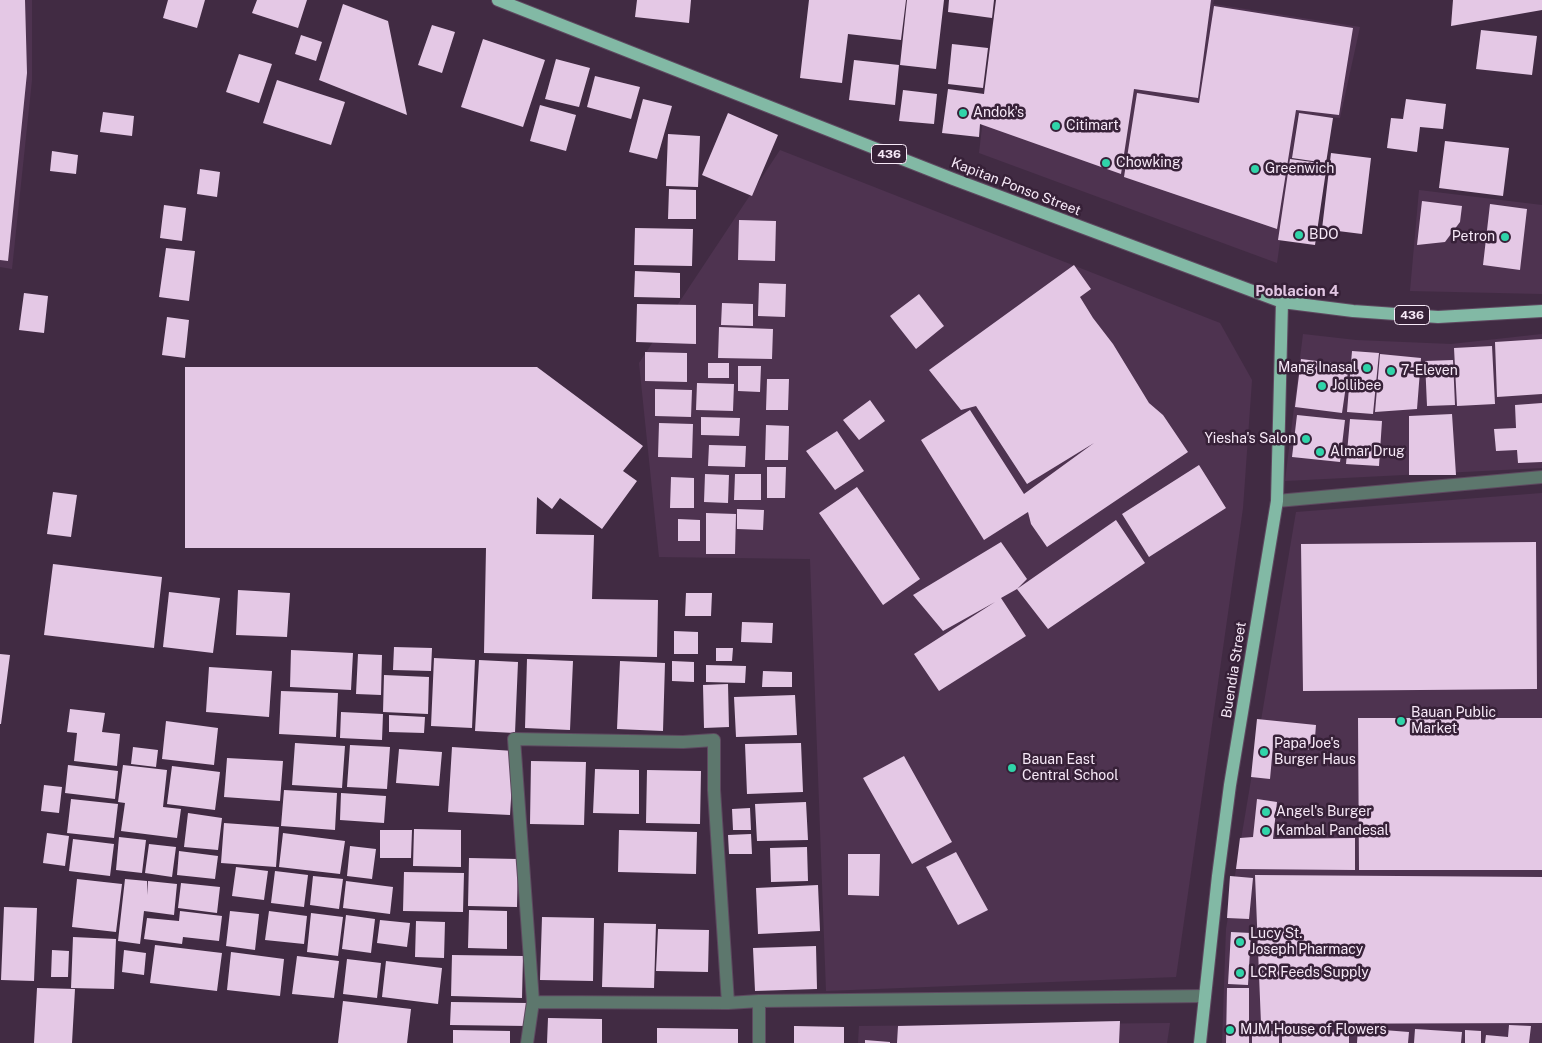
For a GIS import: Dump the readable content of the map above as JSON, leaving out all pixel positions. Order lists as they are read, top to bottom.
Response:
{
  "streets": {
    "main road": ["436", "Kapitan Ponso Street", "Buendia Street"]
  },
  "crossings": [
    ["Kapitan Ponso Street", "Buendia Street"]
  ],
  "districts": ["Poblacion 4"],
  "places": [
    "Andok's",
    "Citimart",
    "Chowking",
    "Greenwich",
    "BDO",
    "Petron",
    "Mang Inasal",
    "7-Eleven",
    "Jollibee",
    "Yiesha's Salon",
    "Almar Drug",
    "Bauan Public Market",
    "Papa Joe's Burger Haus",
    "Bauan East Central School",
    "Angel's Burger",
    "Kambal Pandesal",
    "Lucy St. Joseph Pharmacy",
    "LCR Feeds Supply",
    "MJM House of Flowers"
  ]
}
